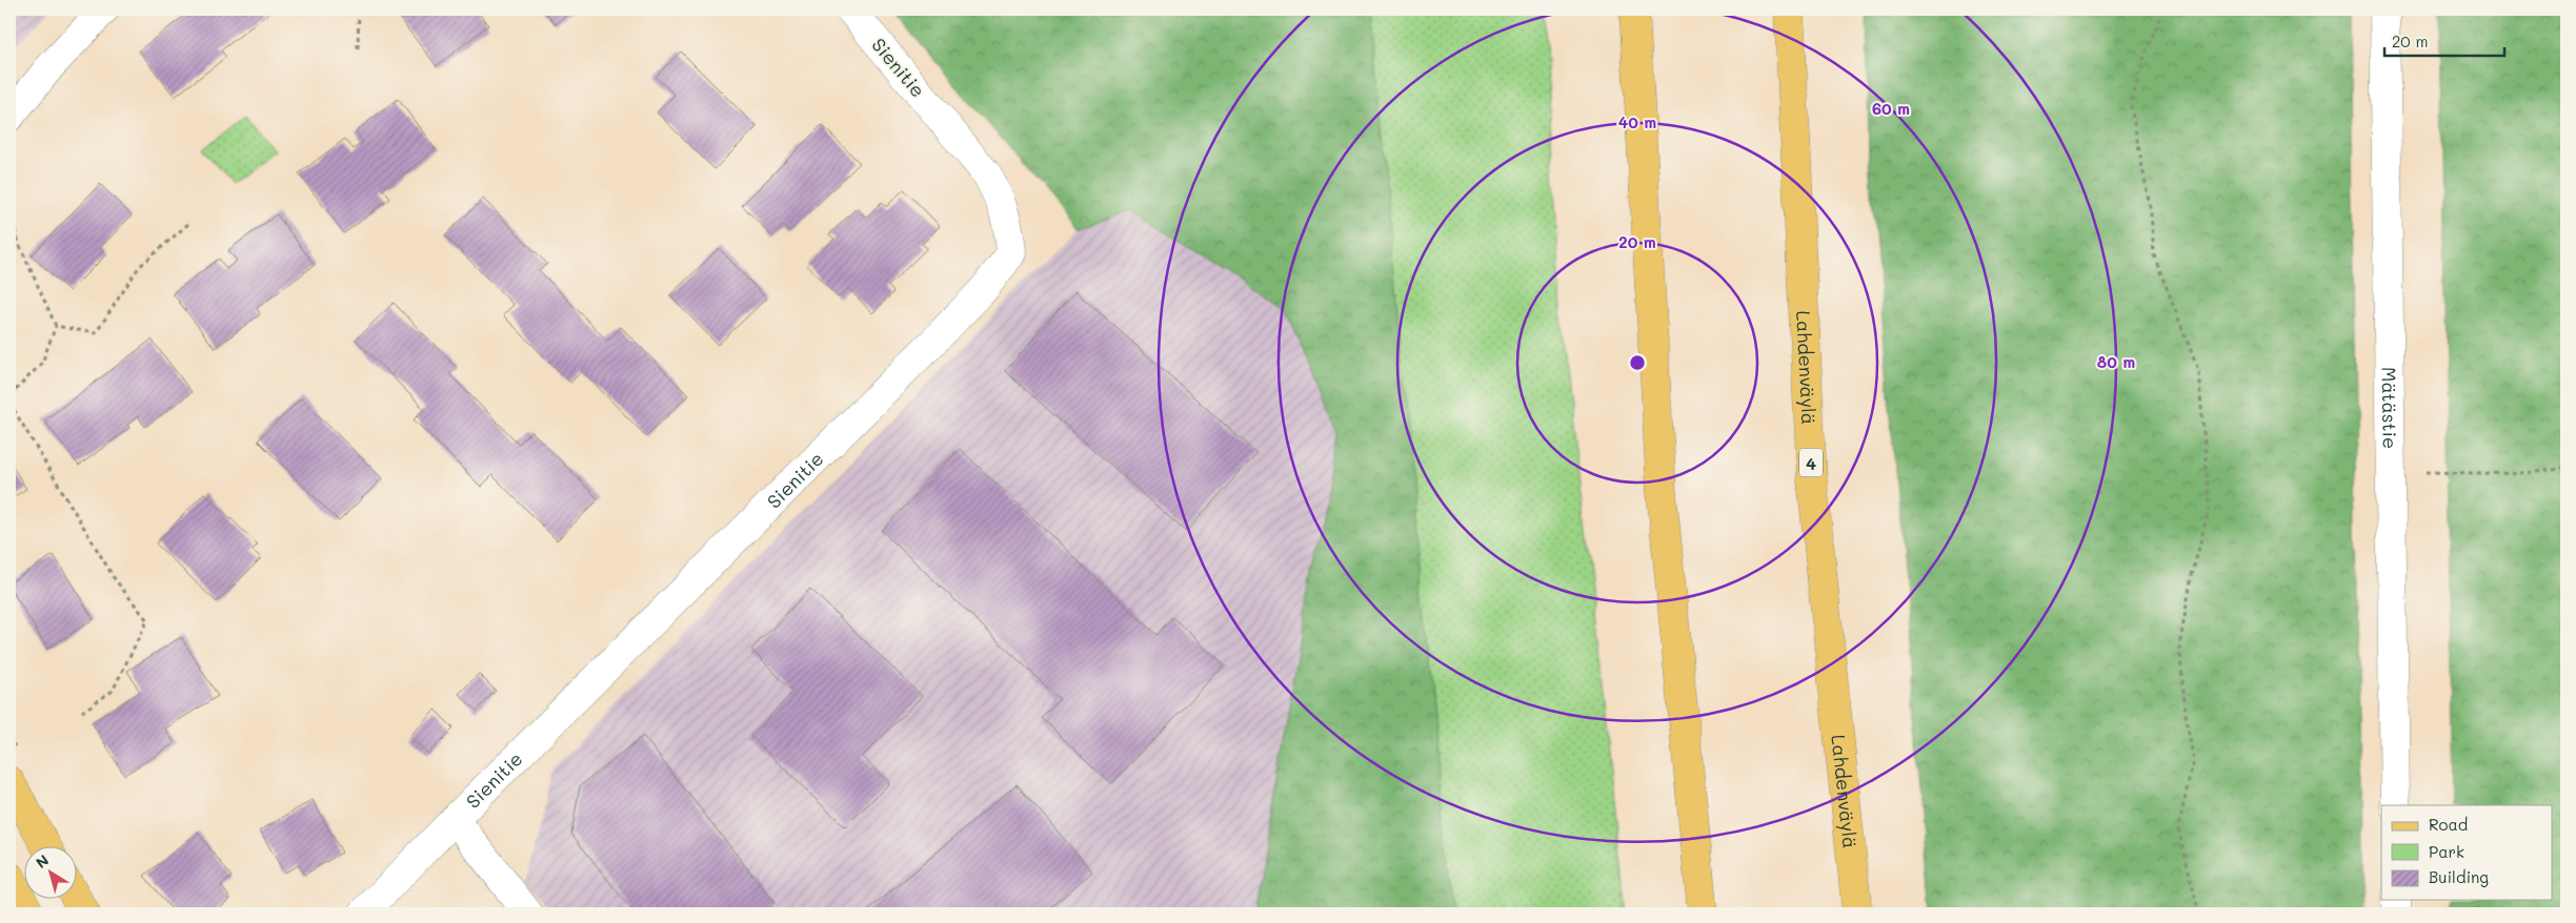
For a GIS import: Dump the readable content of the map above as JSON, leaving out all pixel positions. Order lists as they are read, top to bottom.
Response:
{
  "streets": {
    "main road": ["Lahdenväylä", "4"],
    "street": ["Sienitie", "Mätästie"]
  },
  "legend": ["Road", "Park", "Building"],
  "scale_bar": "20 m",
  "north": "top left",
  "rings": [
    "60 m",
    "40 m",
    "20 m",
    "80 m"
  ]
}
